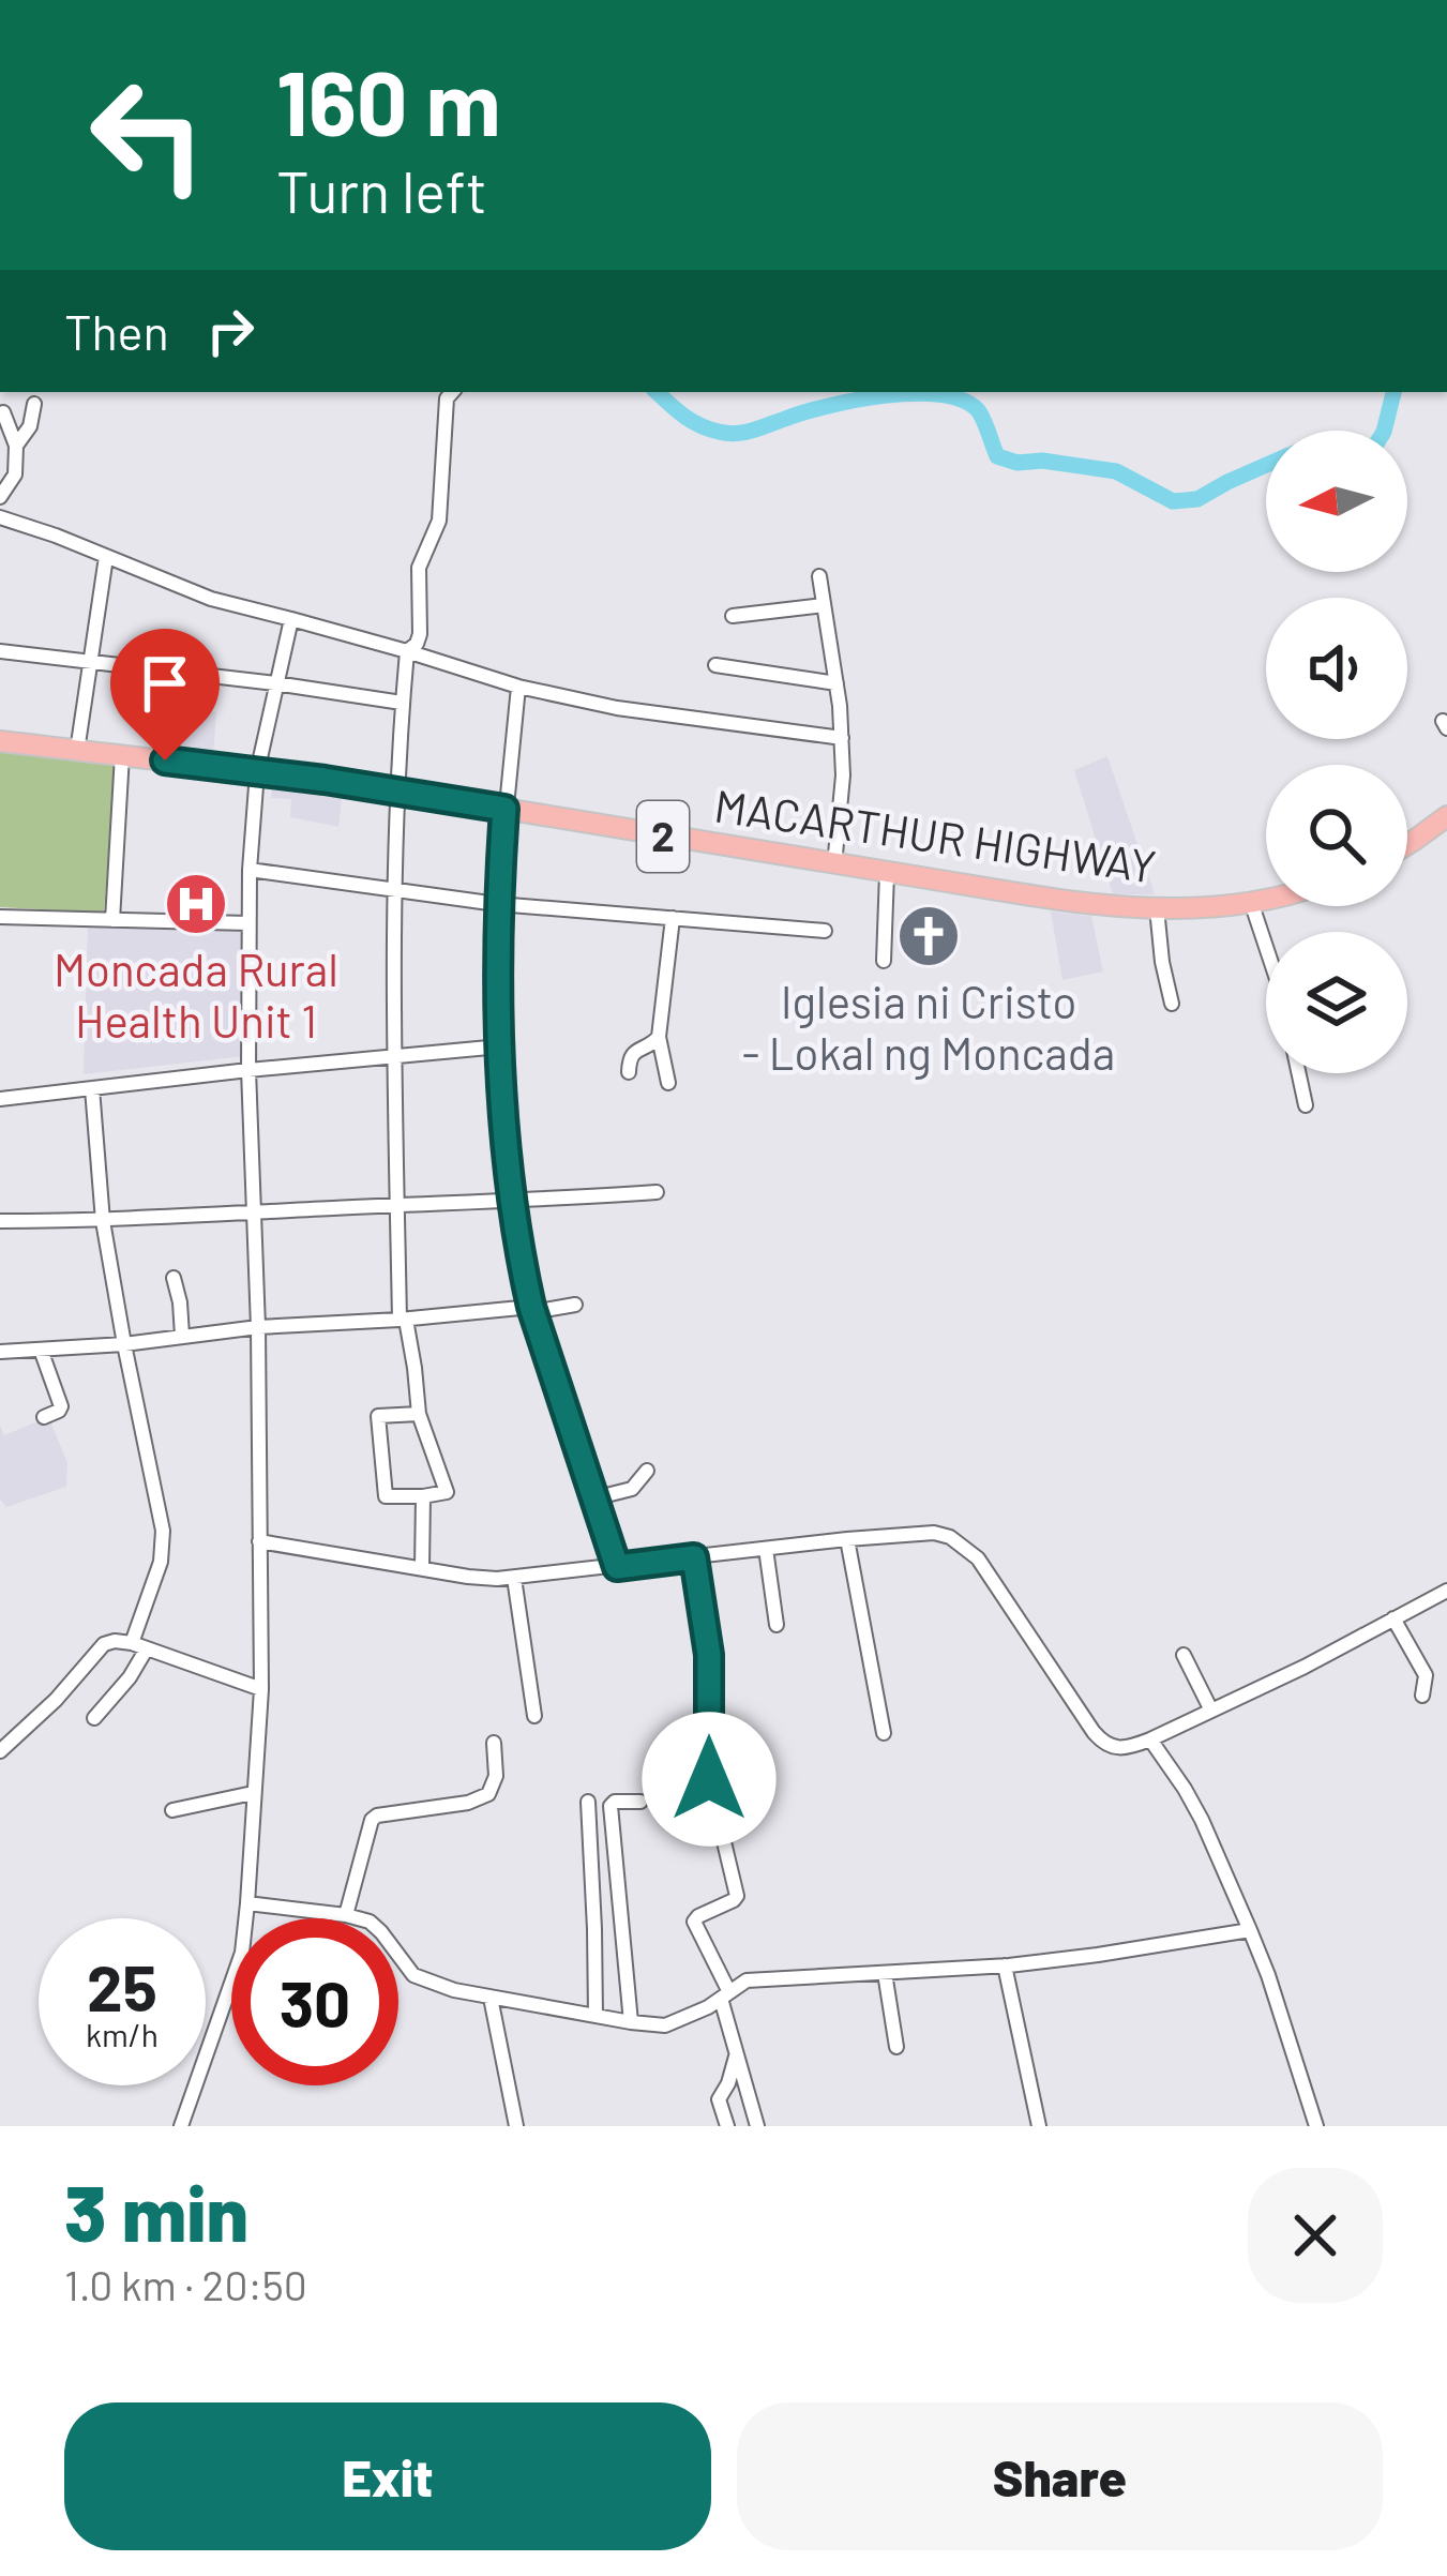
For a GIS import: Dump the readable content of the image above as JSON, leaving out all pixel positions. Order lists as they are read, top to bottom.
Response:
{
  "streets": {
    "highway": ["2", "MACARTHUR HIGHWAY"]
  },
  "places": {
    "hospital": ["Moncada Rural Health Unit 1"],
    "church": ["Iglesia ni Cristo - Lokal ng Moncada"]
  },
  "north": "left",
  "page": {
    "turn": ["160 m", "Turn left"],
    "then": "Then",
    "speed": "25 km/h",
    "limit": "30",
    "heading": ["3 min", "1.0 km · 20:50"],
    "buttons": ["Exit", "Share"]
  }
}
